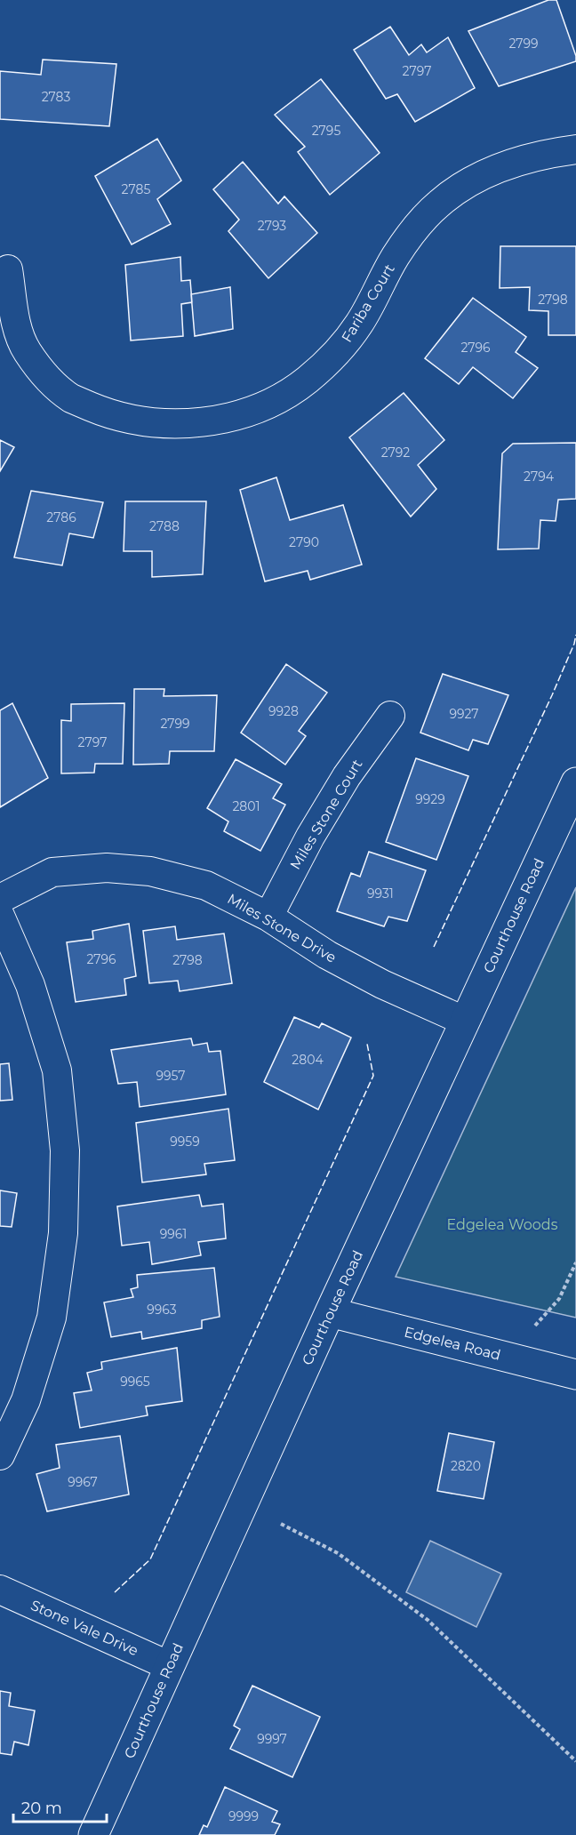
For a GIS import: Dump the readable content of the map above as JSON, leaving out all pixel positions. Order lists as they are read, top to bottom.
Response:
{
  "streets": {
    "street": [
      "Fariba Court",
      "Miles Stone Court",
      "Courthouse Road",
      "Miles Stone Drive",
      "Edgelea Road",
      "Stone Vale Drive"
    ]
  },
  "crossings": [
    ["Miles Stone Court", "Miles Stone Drive"],
    ["Courthouse Road", "Miles Stone Drive"],
    ["Courthouse Road", "Edgelea Road"],
    ["Courthouse Road", "Stone Vale Drive"]
  ],
  "parks": ["Edgelea Woods"],
  "house_numbers": [
    "2799",
    "2797",
    "2783",
    "2795",
    "2785",
    "2793",
    "2798",
    "2796",
    "2792",
    "2794",
    "2786",
    "2788",
    "2790",
    "9928",
    "9927",
    "2799",
    "2797",
    "9929",
    "2801",
    "9931",
    "2796",
    "2798",
    "2804",
    "9957",
    "9959",
    "9961",
    "9963",
    "9965",
    "2820",
    "9967",
    "9997",
    "9999"
  ],
  "scale_bar": "20 m"
}
